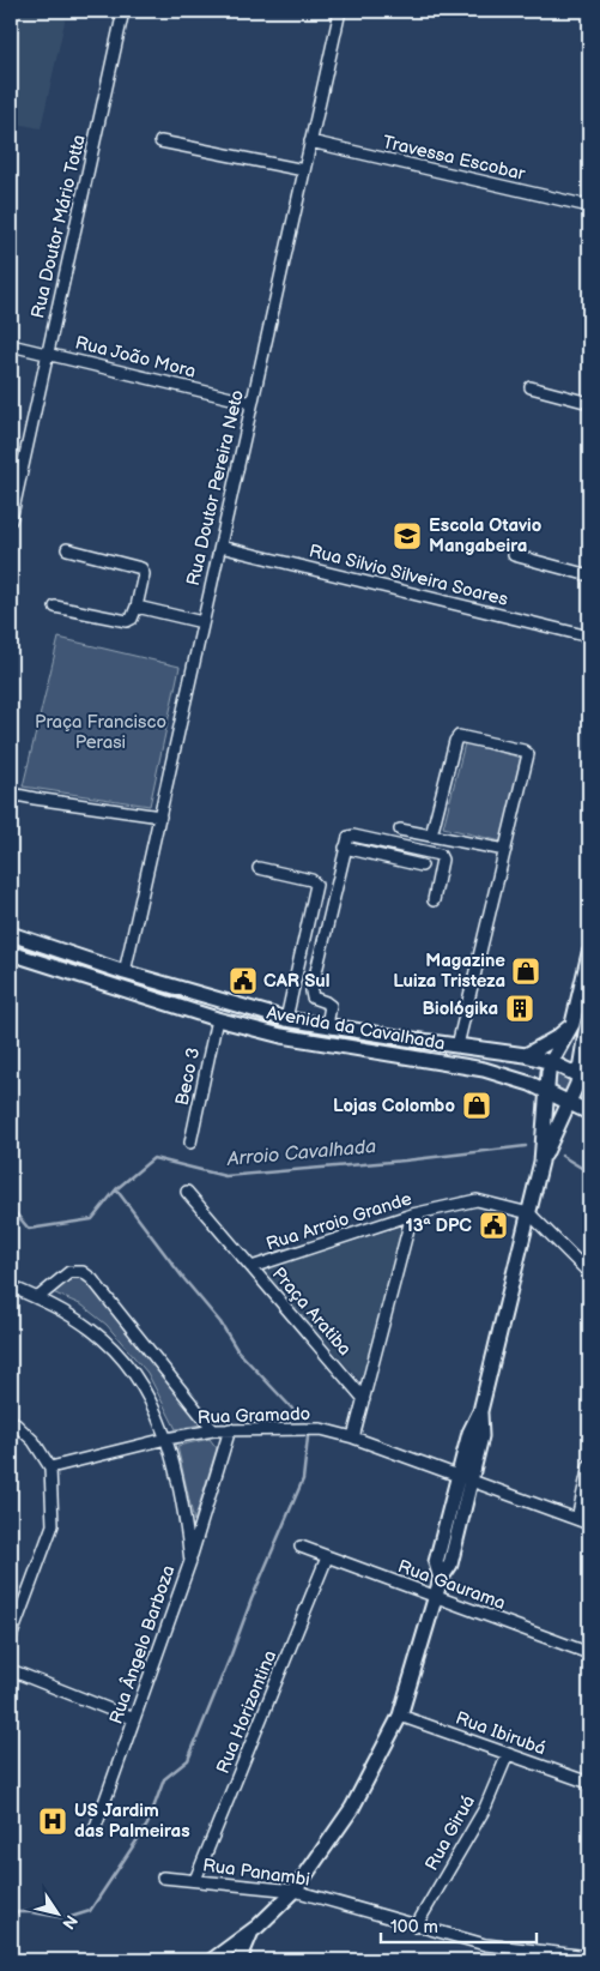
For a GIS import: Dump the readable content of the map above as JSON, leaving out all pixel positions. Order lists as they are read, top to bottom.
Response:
{
  "streets": {
    "main road": ["Avenida da Cavalhada"],
    "street": [
      "Travessa Escobar",
      "Rua Doutor Mário Totta",
      "Rua João Mora",
      "Rua Doutor Pereira Neto",
      "Rua Silvio Silveira Soares",
      "Beco 3",
      "Rua Arroio Grande",
      "Praça Aratiba",
      "Rua Gramado",
      "Rua Gaurama",
      "Rua Ângelo Barboza",
      "Rua Horizontina",
      "Rua Ibirubá",
      "Rua Giruá",
      "Rua Panambi"
    ]
  },
  "crossings": [
    ["Travessa Escobar", "Rua Doutor Pereira Neto"],
    ["Rua Doutor Mário Totta", "Rua João Mora"],
    ["Rua João Mora", "Rua Doutor Pereira Neto"],
    ["Rua Doutor Pereira Neto", "Rua Silvio Silveira Soares"],
    ["Rua Doutor Pereira Neto", "Avenida da Cavalhada"],
    ["Avenida da Cavalhada", "Beco 3"],
    ["Rua Arroio Grande", "Praça Aratiba"],
    ["Praça Aratiba", "Rua Gramado"],
    ["Rua Gramado", "Rua Ângelo Barboza"],
    ["Rua Gaurama", "Rua Horizontina"],
    ["Rua Horizontina", "Rua Panambi"],
    ["Rua Ibirubá", "Rua Giruá"],
    ["Rua Giruá", "Rua Panambi"]
  ],
  "water": ["Arroio Cavalhada"],
  "parks": ["Praça Francisco Perasi"],
  "places": {
    "school or university": ["Escola Otavio Mangabeira"],
    "shop": ["Magazine Luiza Tristeza", "Lojas Colombo"],
    "public building": ["CAR Sul", "13ª DPC"],
    "building": ["Biológika"],
    "hospital": ["US Jardim das Palmeiras"]
  },
  "scale_bar": "100 m",
  "north": "bottom right"
}
